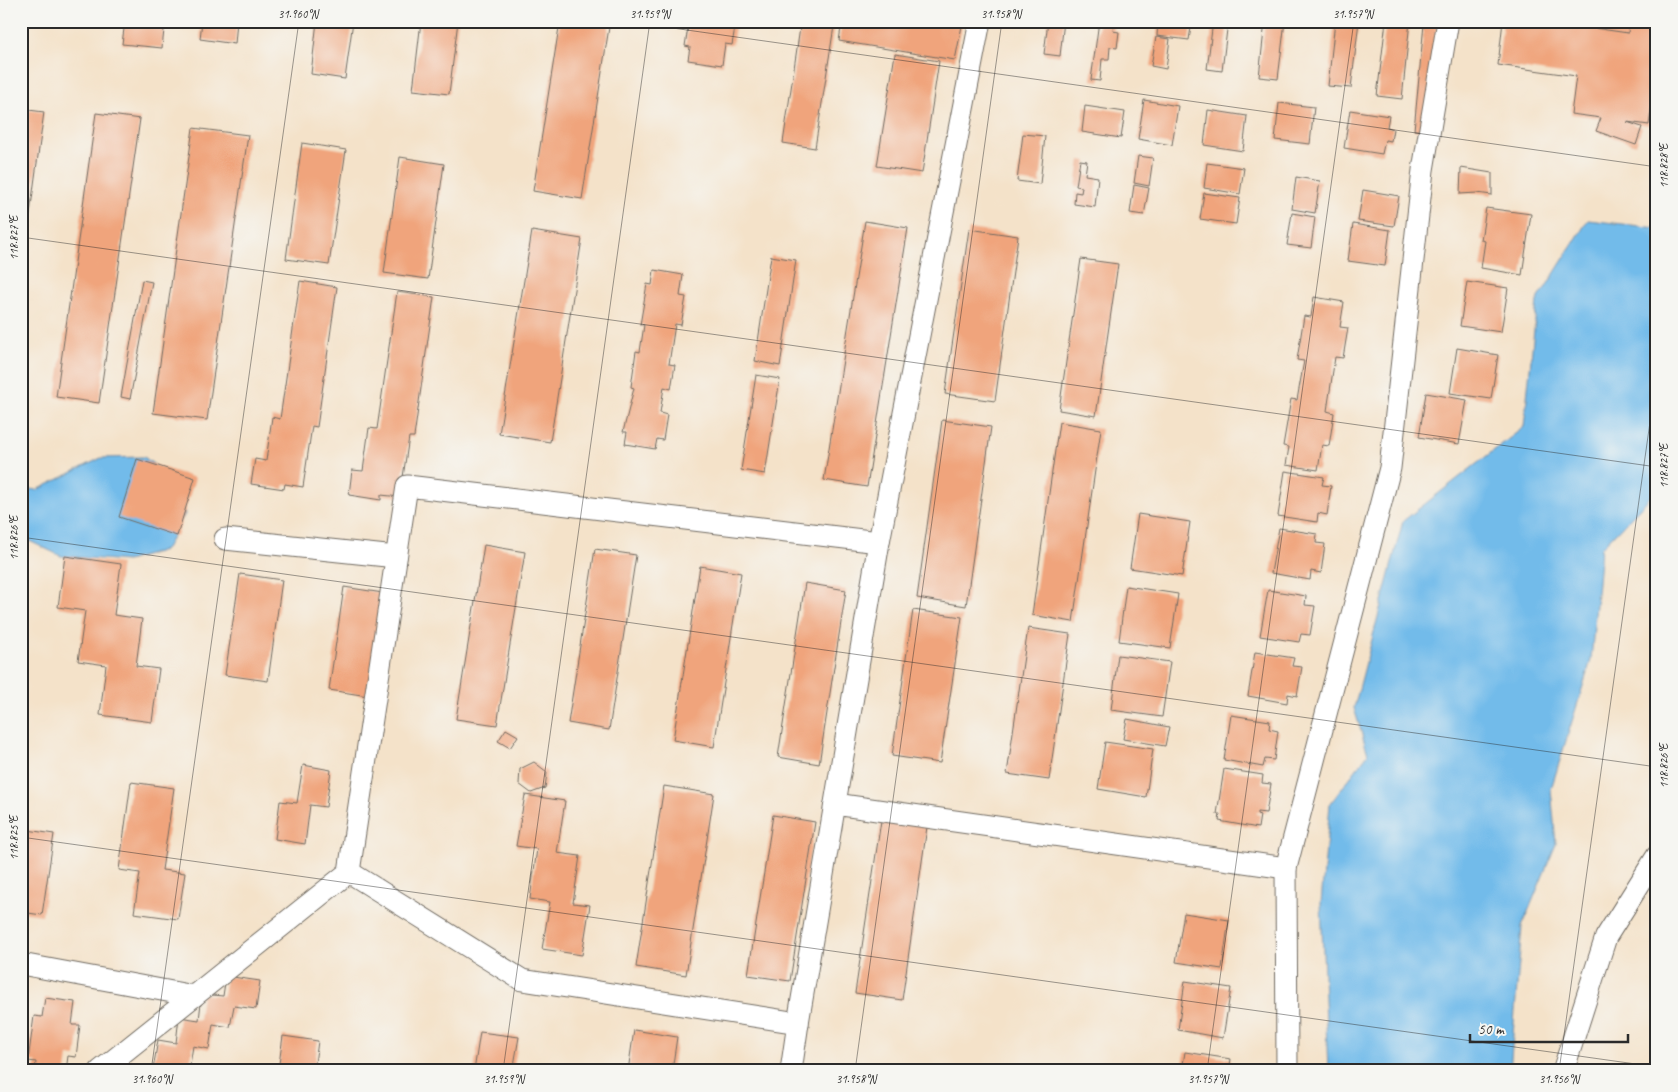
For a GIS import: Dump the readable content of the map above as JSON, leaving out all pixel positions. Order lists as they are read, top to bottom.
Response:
{
  "scale_bar": "50 m",
  "coordinates": [
    "31.960°N",
    "31.959°N",
    "31.958°N",
    "31.957°N",
    "118.828°E",
    "118.827°E",
    "118.826°E",
    "118.825°E",
    "31.956°N"
  ]
}
